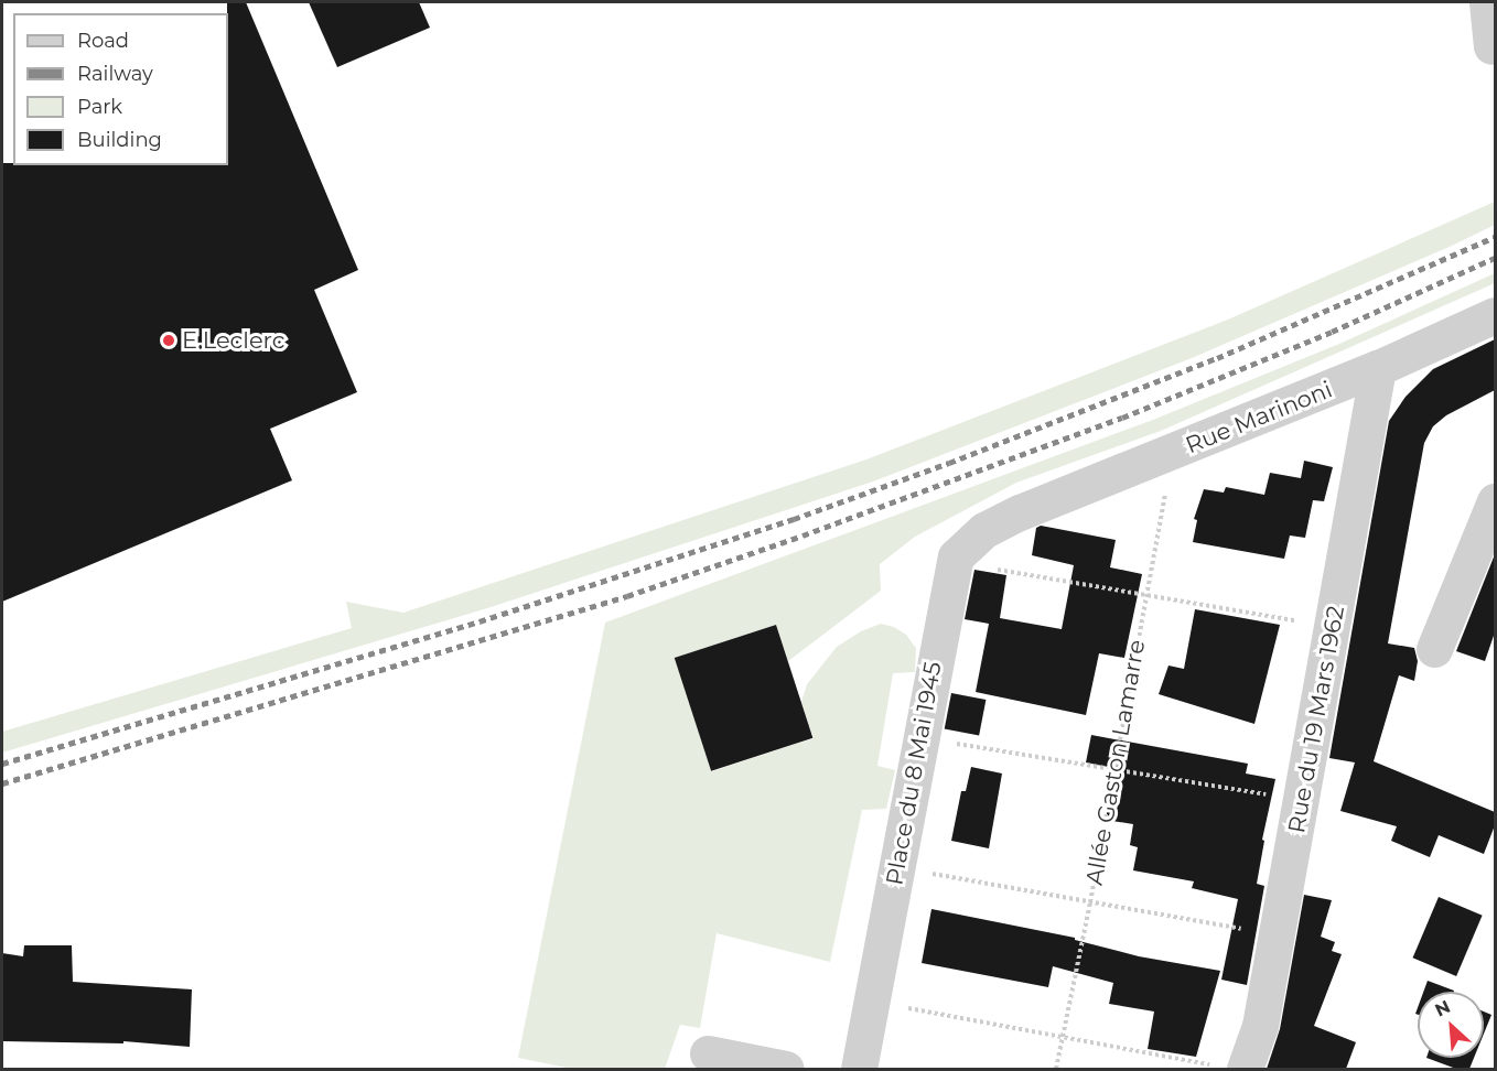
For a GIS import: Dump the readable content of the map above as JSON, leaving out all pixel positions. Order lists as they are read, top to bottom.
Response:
{
  "streets": {
    "street": ["Rue Marinoni", "Rue du 19 Mars 1962", "Place du 8 Mai 1945"],
    "path": ["Allée Gaston Lamarre"]
  },
  "crossings": [
    ["Rue Marinoni", "Rue du 19 Mars 1962"],
    ["Rue Marinoni", "Allée Gaston Lamarre"],
    ["Rue Marinoni", "Place du 8 Mai 1945"]
  ],
  "places": ["E.Leclerc"],
  "legend": [
    "Road",
    "Railway",
    "Park",
    "Building"
  ],
  "north": "top left"
}
